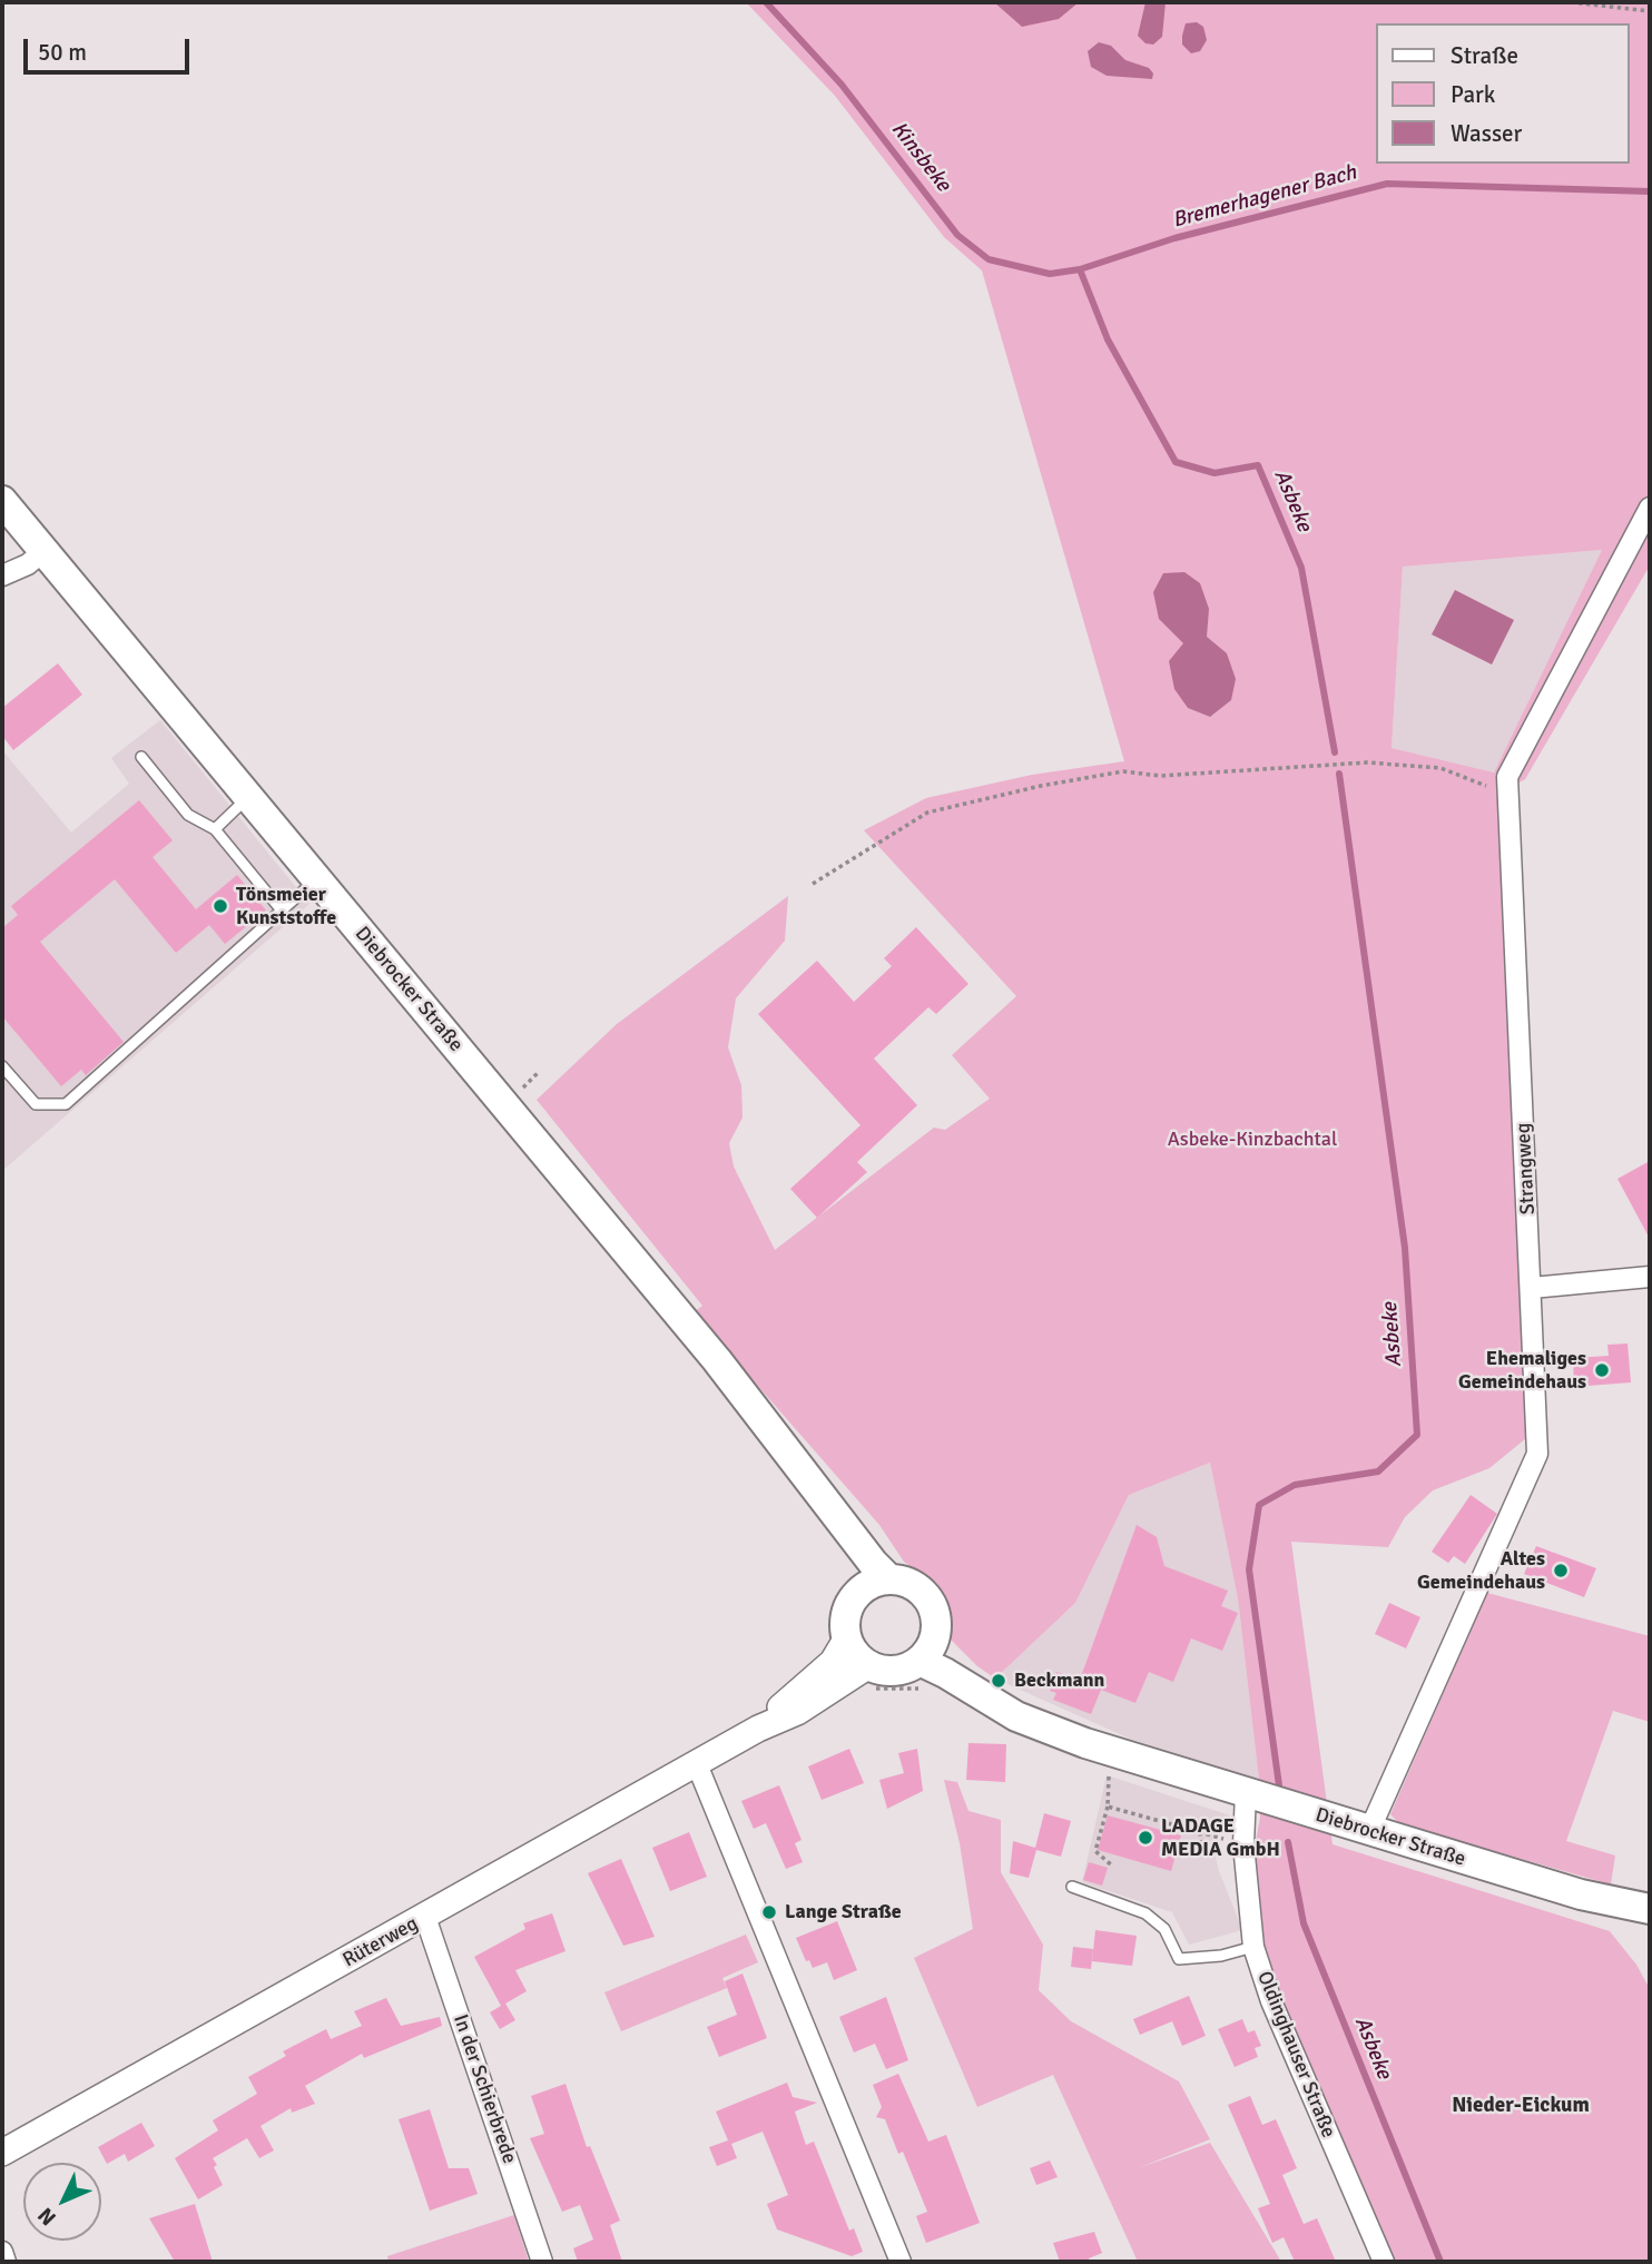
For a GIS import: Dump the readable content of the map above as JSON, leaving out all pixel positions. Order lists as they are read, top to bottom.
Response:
{
  "streets": {
    "main road": ["Diebrocker Straße"],
    "street": [
      "Strangweg",
      "Rüterweg",
      "Oldinghauser Straße",
      "In der Schierbrede"
    ]
  },
  "crossings": [
    ["Diebrocker Straße", "Strangweg"],
    ["Diebrocker Straße", "Rüterweg"],
    ["Diebrocker Straße", "Oldinghauser Straße"],
    ["Rüterweg", "In der Schierbrede"]
  ],
  "districts": ["Nieder-Eickum"],
  "water": ["Kinsbeke", "Bremerhagener Bach", "Asbeke"],
  "parks": ["Asbeke-Kinzbachtal"],
  "places": [
    "Tönsmeier Kunststoffe",
    "Ehemaliges Gemeindehaus",
    "Altes Gemeindehaus",
    "Beckmann",
    "LADAGE MEDIA GmbH",
    "Lange Straße"
  ],
  "legend": ["Straße", "Park", "Wasser"],
  "scale_bar": "50 m",
  "north": "bottom left"
}
